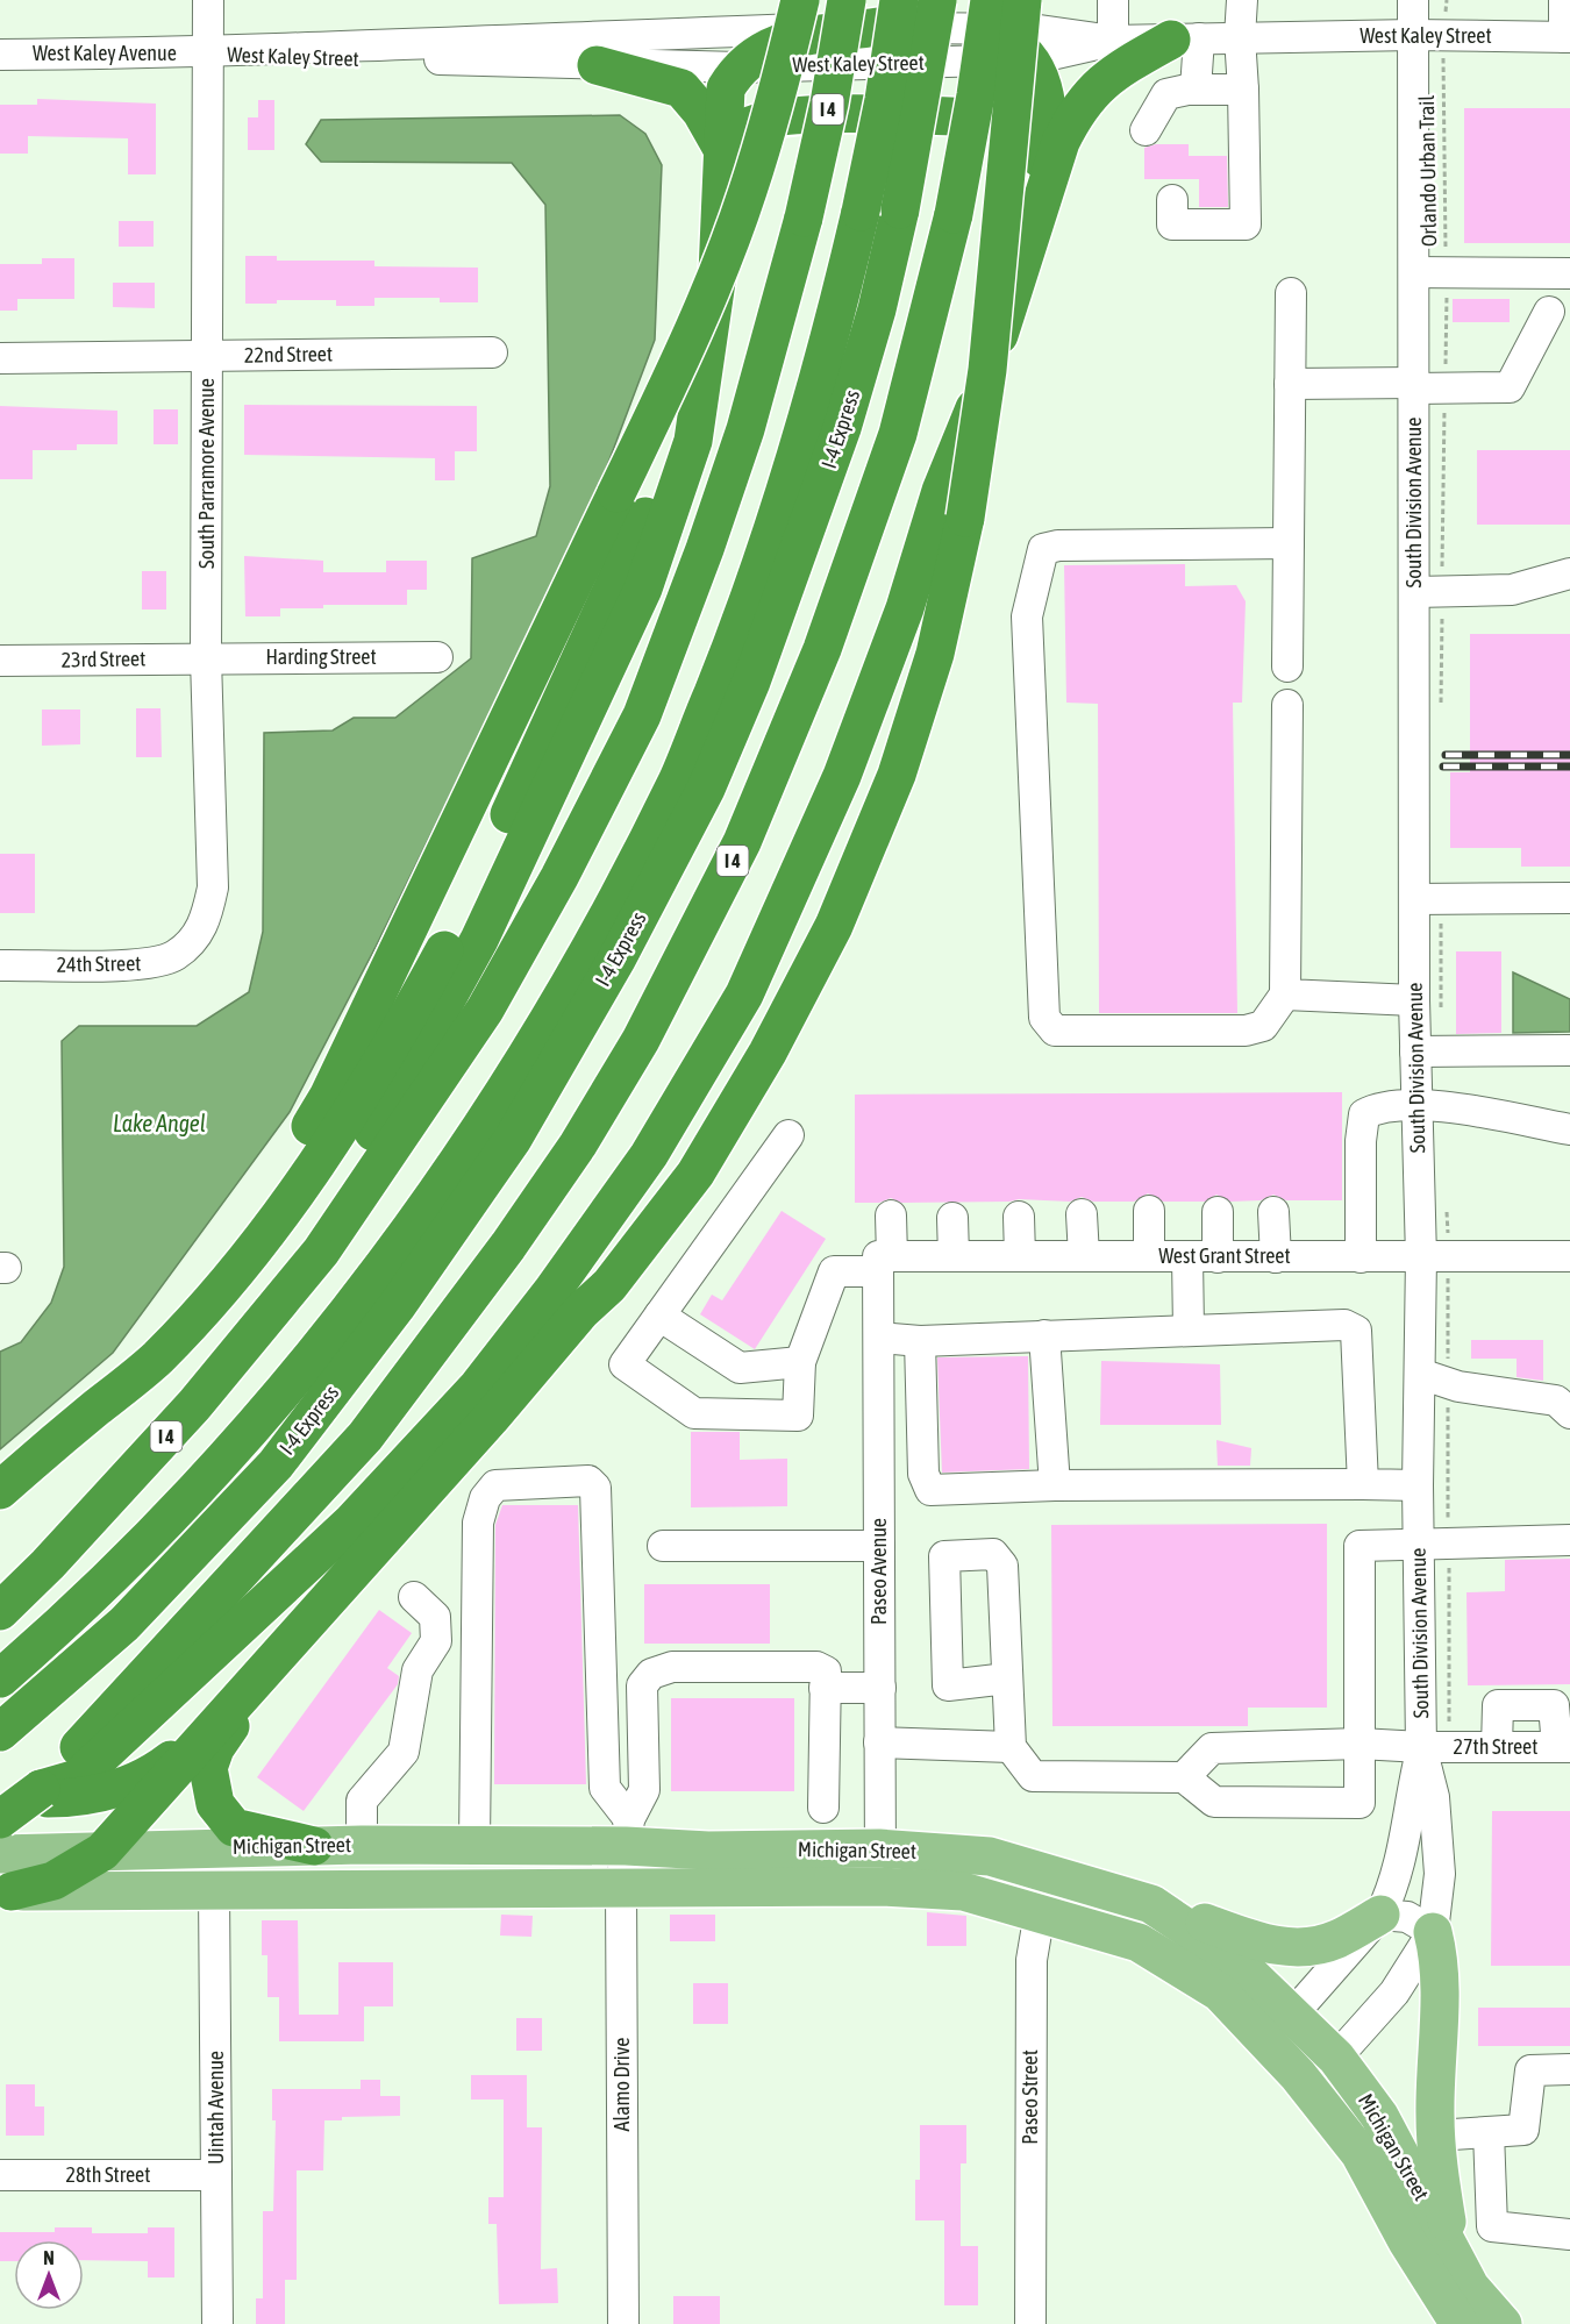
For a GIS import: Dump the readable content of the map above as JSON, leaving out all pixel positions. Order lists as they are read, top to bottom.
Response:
{
  "streets": {
    "highway": ["I 4", "I-4 Express"],
    "main road": ["Michigan Street"],
    "street": [
      "West Kaley Street",
      "West Kaley Avenue",
      "22nd Street",
      "South Parramore Avenue",
      "South Division Avenue",
      "Harding Street",
      "23rd Street",
      "24th Street",
      "West Grant Street",
      "Paseo Avenue",
      "27th Street",
      "Alamo Drive",
      "Paseo Street",
      "Uintah Avenue",
      "28th Street"
    ],
    "path": ["Orlando Urban Trail"]
  },
  "crossings": [
    ["West Kaley Street", "West Kaley Avenue"],
    ["West Kaley Street", "I 4"],
    ["West Kaley Street", "I-4 Express"],
    ["West Kaley Street", "South Parramore Avenue"],
    ["West Kaley Street", "South Division Avenue"],
    ["West Kaley Avenue", "South Parramore Avenue"],
    ["22nd Street", "South Parramore Avenue"],
    ["South Parramore Avenue", "Harding Street"],
    ["South Parramore Avenue", "23rd Street"],
    ["South Parramore Avenue", "24th Street"],
    ["South Division Avenue", "West Grant Street"],
    ["South Division Avenue", "27th Street"],
    ["South Division Avenue", "Michigan Street"],
    ["Harding Street", "23rd Street"],
    ["West Grant Street", "Paseo Avenue"],
    ["Paseo Avenue", "Michigan Street"],
    ["Michigan Street", "Alamo Drive"],
    ["Michigan Street", "Paseo Street"],
    ["Michigan Street", "Uintah Avenue"],
    ["Uintah Avenue", "28th Street"]
  ],
  "water": ["Lake Angel"],
  "north": "top"
}
